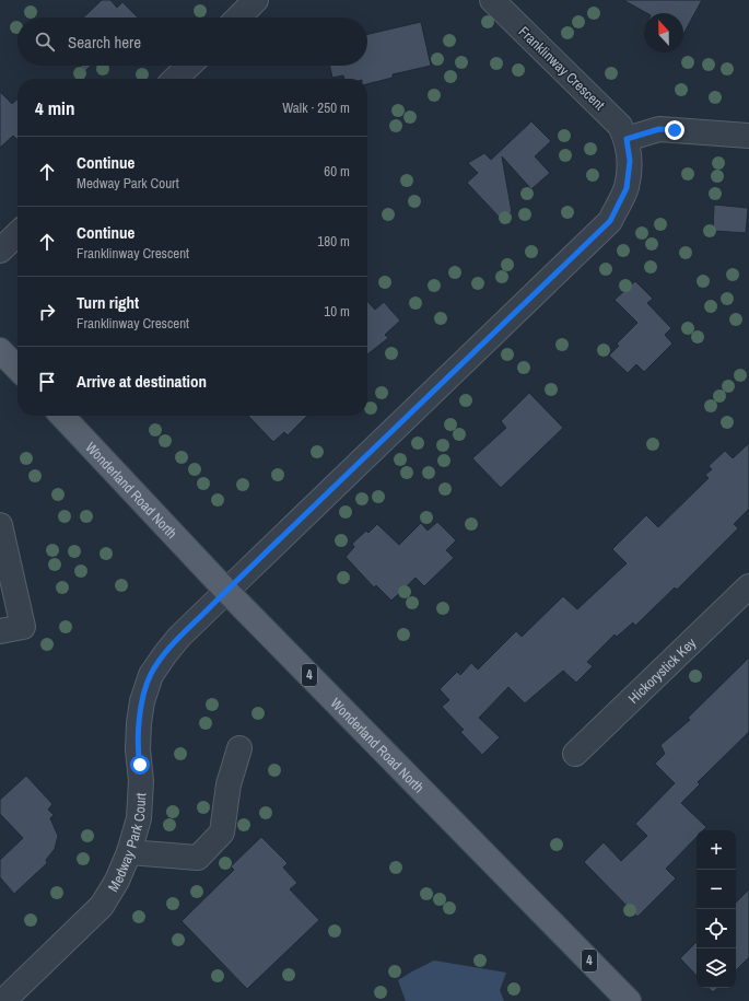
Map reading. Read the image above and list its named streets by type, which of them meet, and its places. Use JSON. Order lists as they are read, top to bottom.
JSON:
{
  "streets": {
    "main road": ["Wonderland Road North", "4"],
    "street": ["Franklinway Crescent", "Hickorystick Key", "Medway Park Court"]
  },
  "crossings": [
    ["Franklinway Crescent", "Wonderland Road North"],
    ["Franklinway Crescent", "Medway Park Court"],
    ["Wonderland Road North", "Medway Park Court"]
  ],
  "north": "top",
  "page": {
    "search": "Search here",
    "heading": ["4 min", "Walk · 250 m"],
    "list": [
      ["Continue", "Medway Park Court", "60 m"],
      ["Continue", "Franklinway Crescent", "180 m"],
      ["Turn right", "Franklinway Crescent", "10 m"],
      "Arrive at destination"
    ],
    "map_buttons": ["+", "−"]
  }
}
